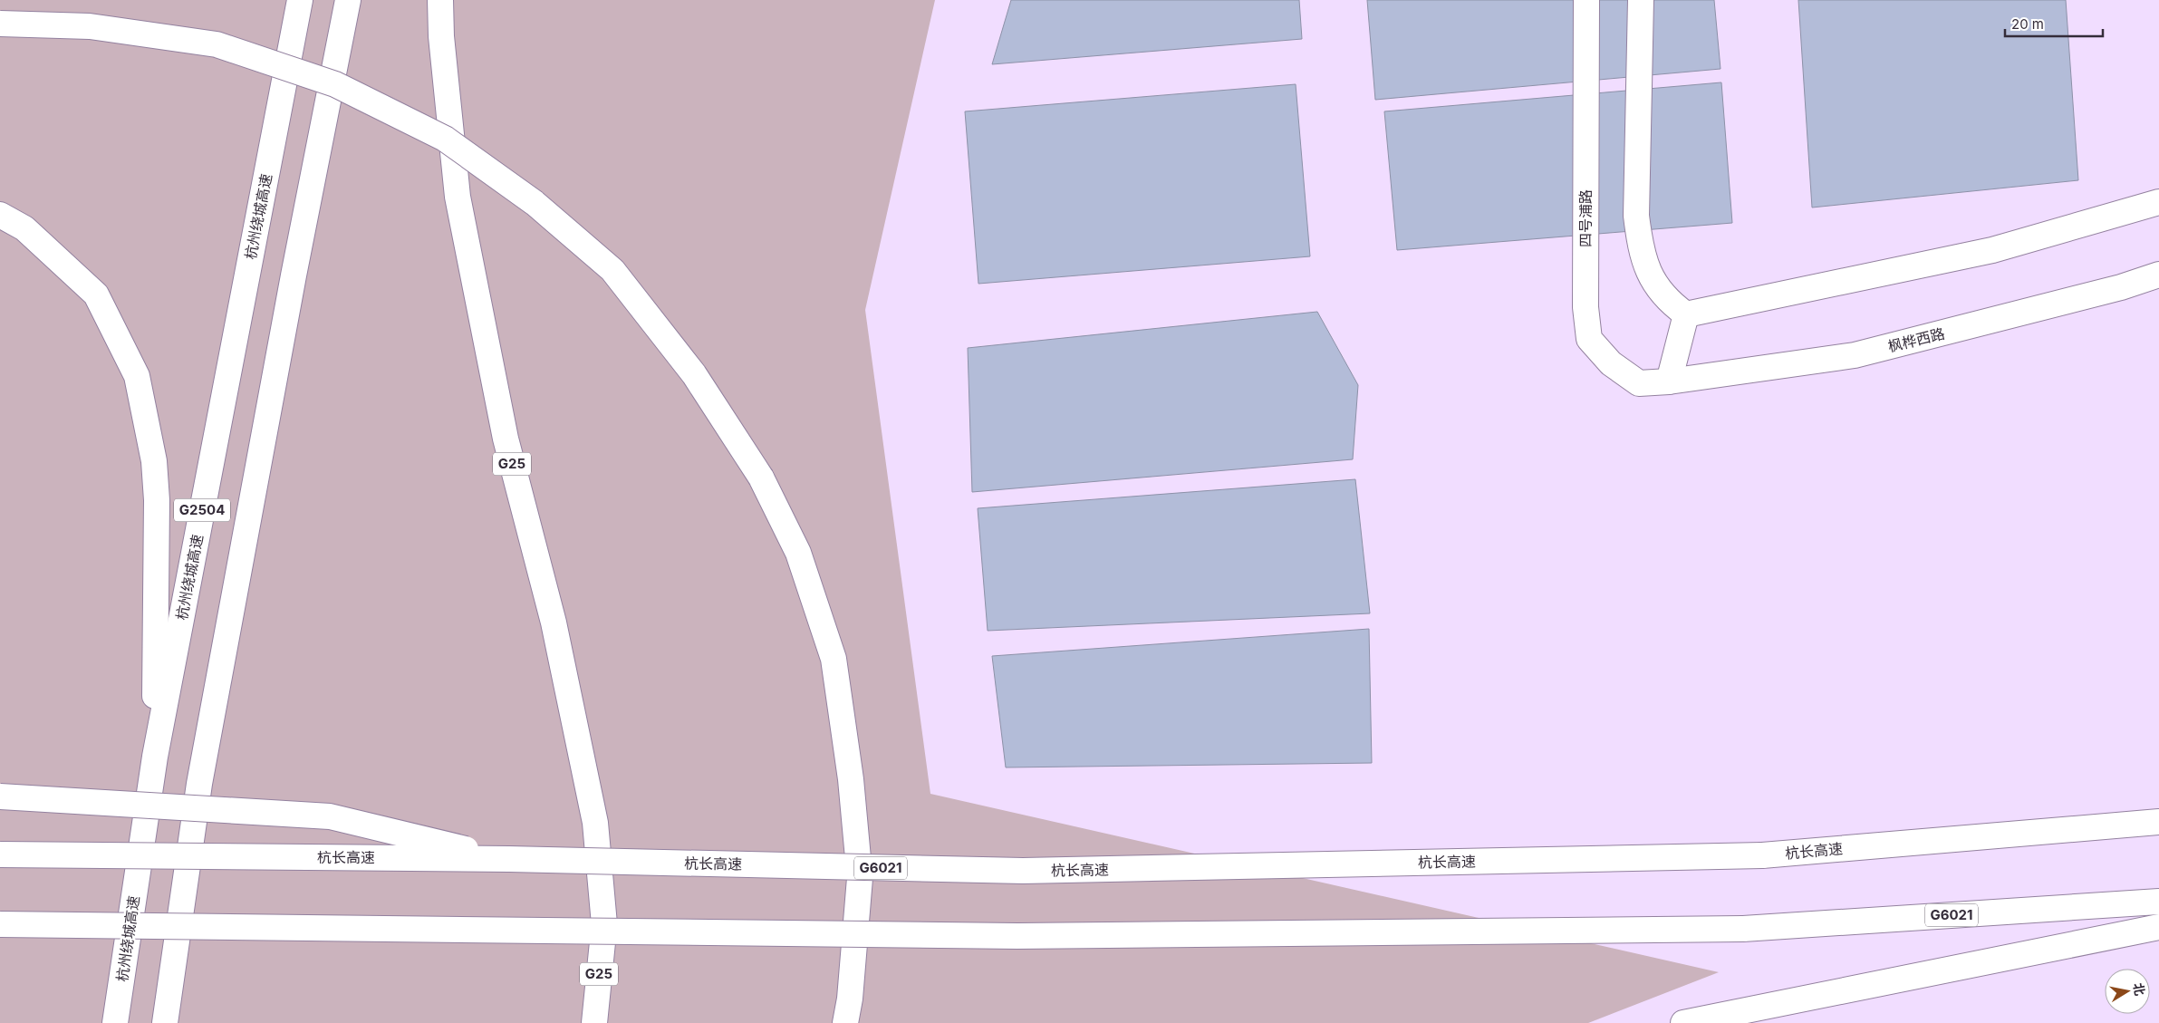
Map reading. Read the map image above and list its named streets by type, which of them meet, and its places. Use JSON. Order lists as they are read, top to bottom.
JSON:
{
  "streets": {
    "main road": [
      "杭州绕城高速",
      "四号浦路",
      "枫桦西路",
      "G25",
      "G2504",
      "杭长高速",
      "G6021"
    ]
  },
  "crossings": [
    ["四号浦路", "枫桦西路"]
  ],
  "scale_bar": "20 m",
  "north": "right"
}
